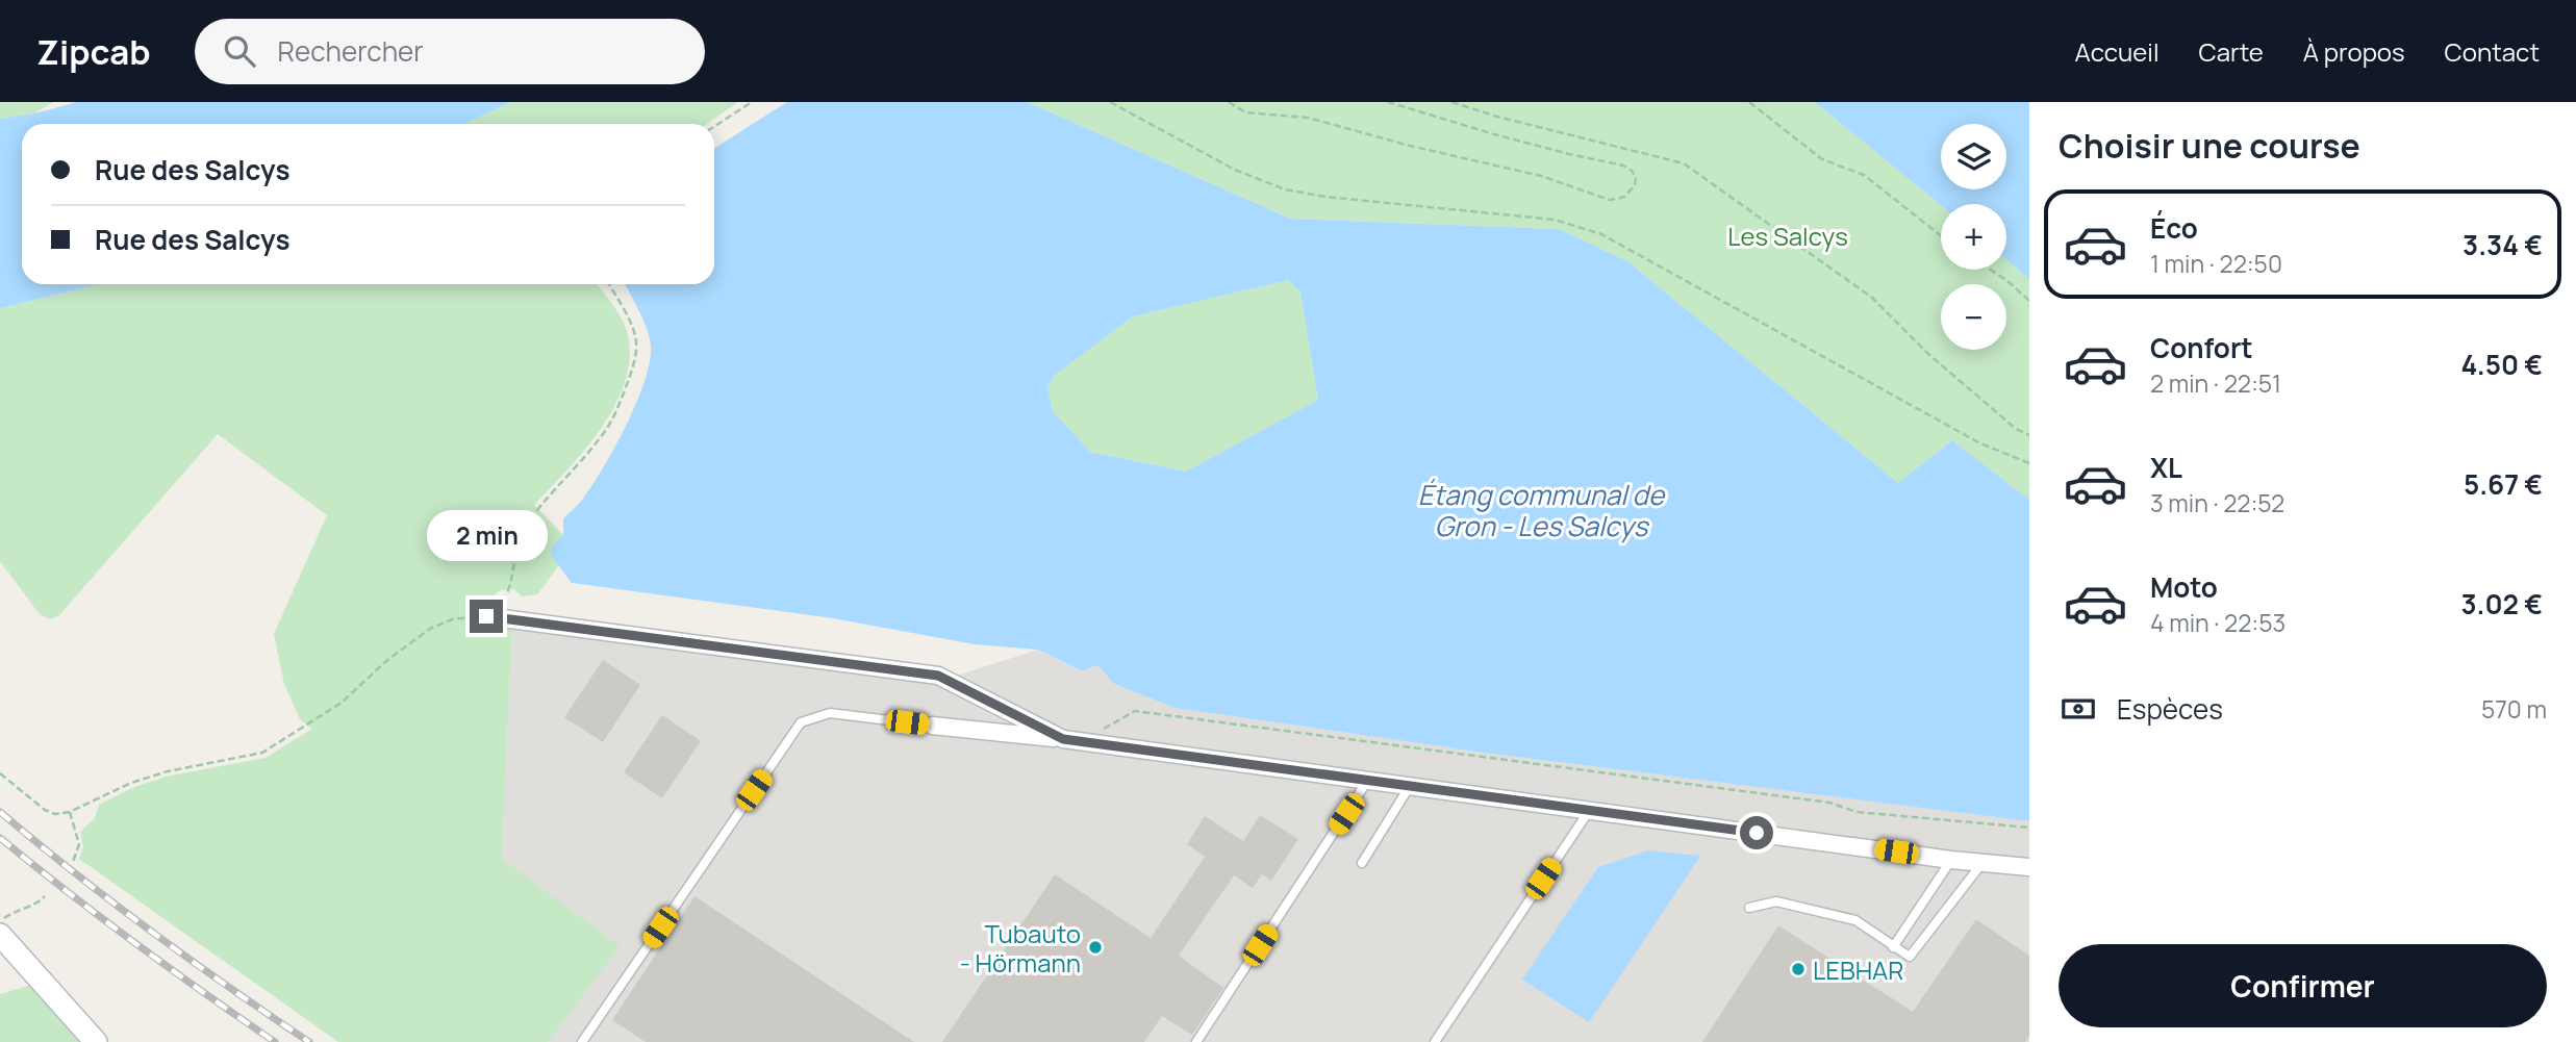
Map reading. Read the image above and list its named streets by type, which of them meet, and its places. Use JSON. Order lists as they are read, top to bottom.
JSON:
{
  "water": ["Étang communal de Gron - Les Salcys"],
  "parks": ["Les Salcys"],
  "places": ["Tubauto - Hörmann", "LEBHAR"],
  "page": {
    "header": "Zipcab",
    "search": "Rechercher",
    "nav": [
      "Accueil",
      "Carte",
      "À propos",
      "Contact"
    ],
    "heading": "Choisir une course",
    "map_buttons": ["+", "−"],
    "banner": ["Rue des Salcys", "Rue des Salcys"],
    "list": [
      {
        "name": "Éco",
        "note": "1 min · 22:50",
        "value": "3.34 €"
      },
      {
        "name": "Confort",
        "note": "2 min · 22:51",
        "value": "4.50 €"
      },
      {
        "name": "XL",
        "note": "3 min · 22:52",
        "value": "5.67 €"
      },
      {
        "name": "Moto",
        "note": "4 min · 22:53",
        "value": "3.02 €"
      }
    ],
    "bubble": "2 min",
    "pay": ["Espèces", "570 m"],
    "buttons": "Confirmer"
  }
}
